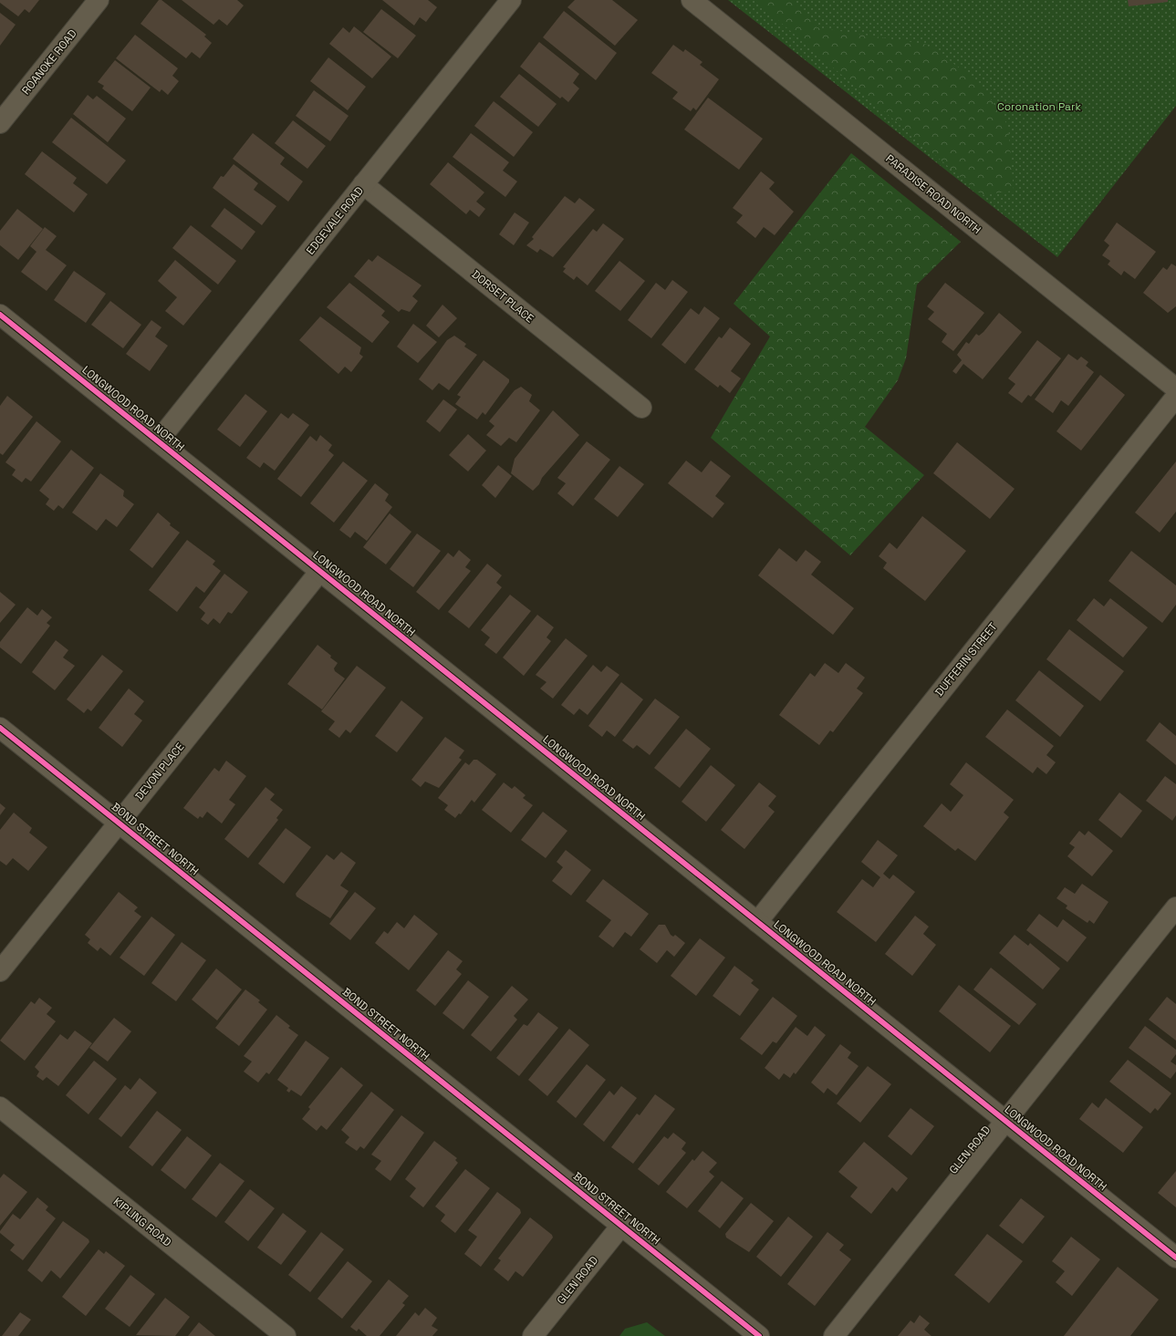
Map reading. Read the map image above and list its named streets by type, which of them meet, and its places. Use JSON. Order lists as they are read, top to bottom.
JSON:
{
  "streets": {
    "street": [
      "ROANOKE ROAD",
      "PARADISE ROAD NORTH",
      "EDGEVALE ROAD",
      "DORSET PLACE",
      "LONGWOOD ROAD NORTH",
      "DUFFERIN STREET",
      "DEVON PLACE",
      "BOND STREET NORTH",
      "GLEN ROAD",
      "KIPLING ROAD"
    ]
  },
  "crossings": [
    ["EDGEVALE ROAD", "DORSET PLACE"],
    ["EDGEVALE ROAD", "LONGWOOD ROAD NORTH"],
    ["LONGWOOD ROAD NORTH", "DUFFERIN STREET"],
    ["LONGWOOD ROAD NORTH", "DEVON PLACE"],
    ["LONGWOOD ROAD NORTH", "GLEN ROAD"],
    ["DEVON PLACE", "BOND STREET NORTH"],
    ["BOND STREET NORTH", "GLEN ROAD"]
  ],
  "parks": ["Coronation Park"]
}
